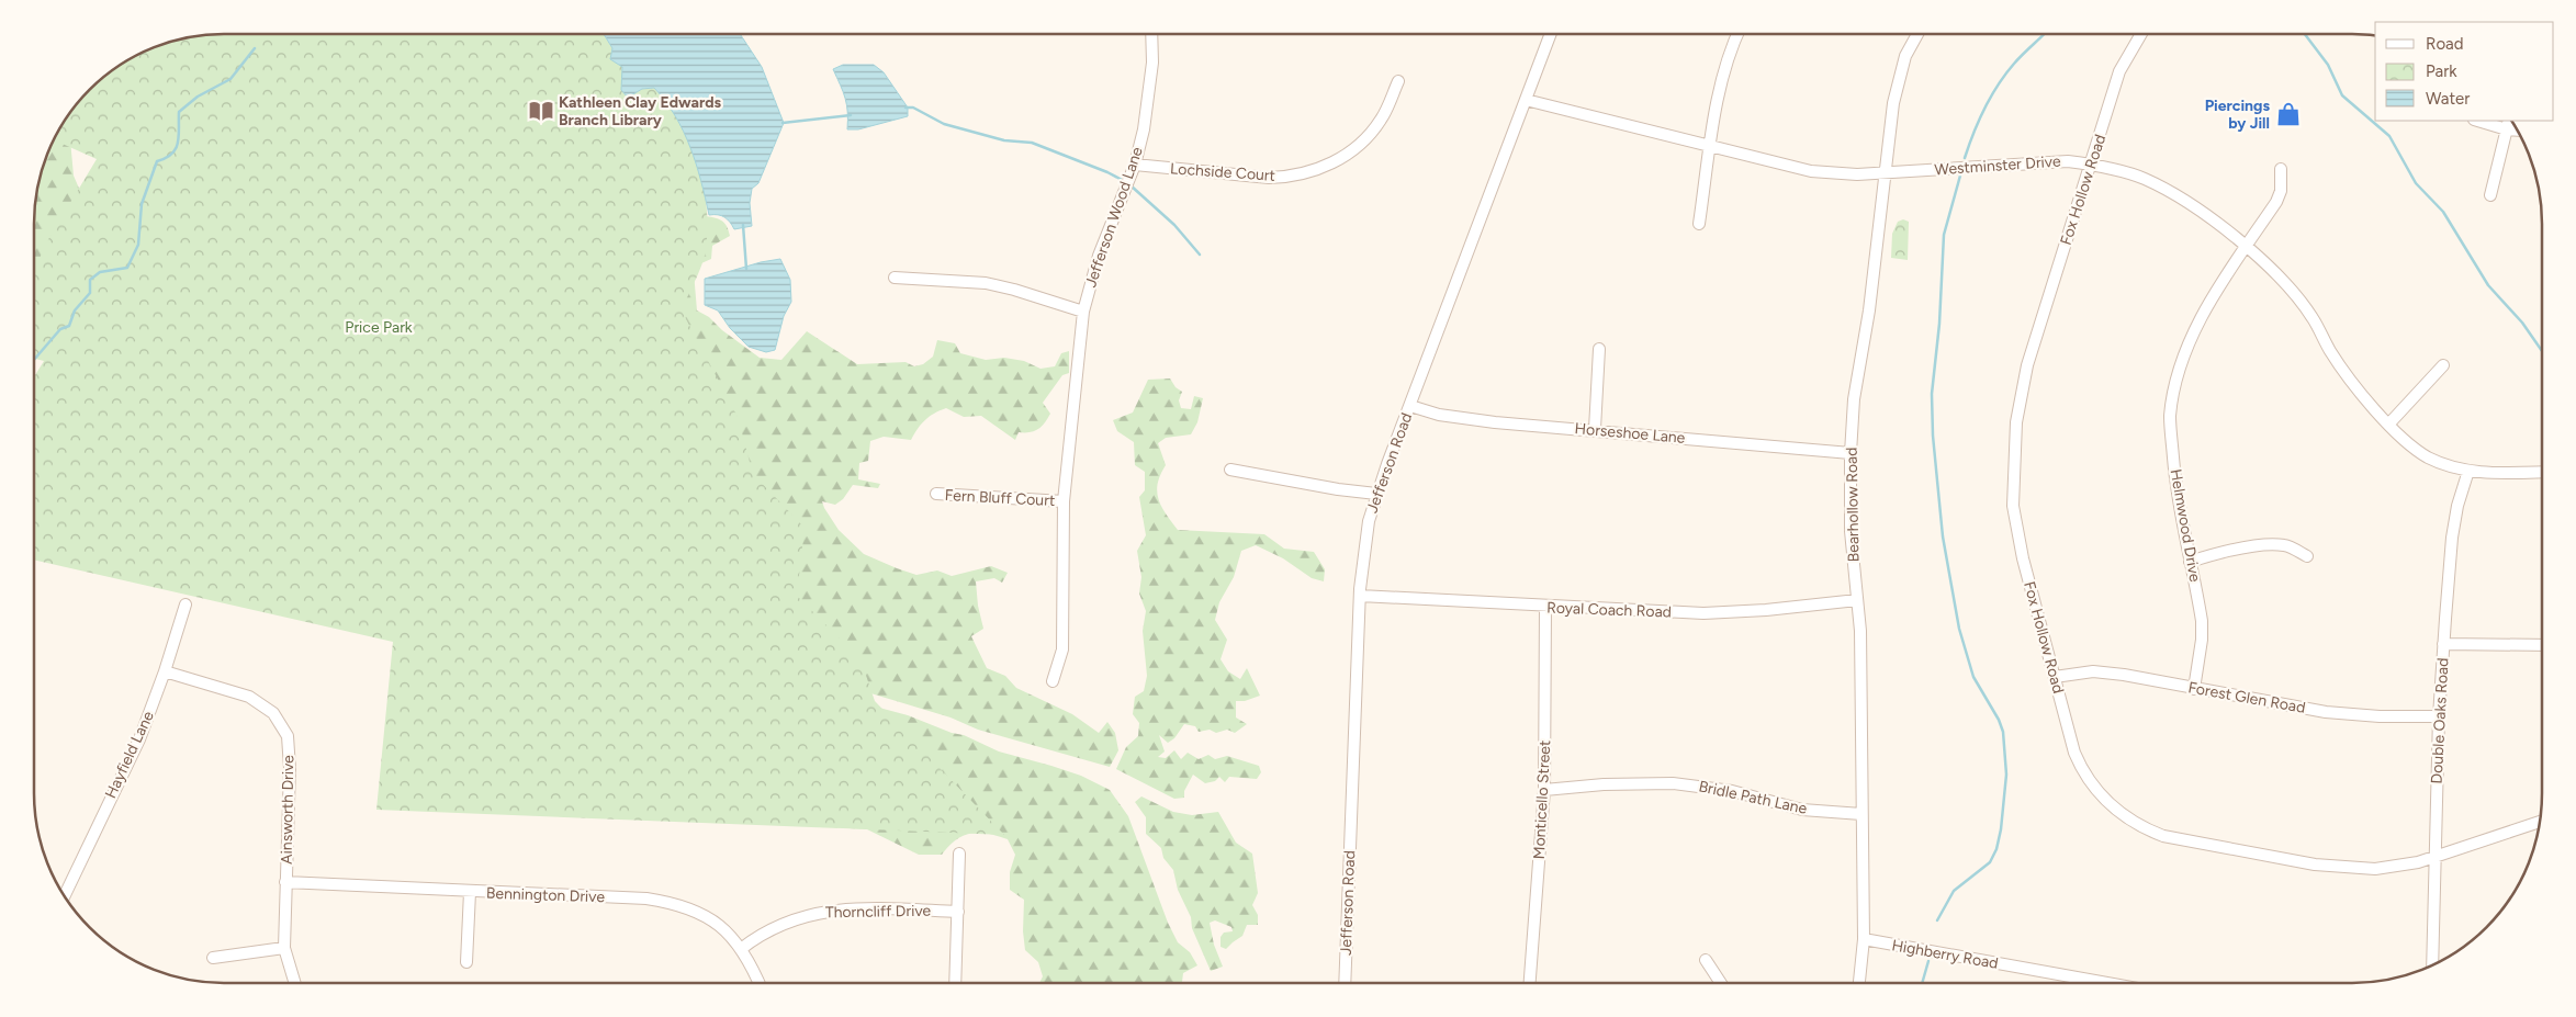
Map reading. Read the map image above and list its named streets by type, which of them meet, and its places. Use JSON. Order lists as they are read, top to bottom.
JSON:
{
  "streets": {
    "street": [
      "Westminster Drive",
      "Lochside Court",
      "Fox Hollow Road",
      "Jefferson Wood Lane",
      "Horseshoe Lane",
      "Jefferson Road",
      "Fern Bluff Court",
      "Bearhollow Road",
      "Helmwood Drive",
      "Royal Coach Road",
      "Forest Glen Road",
      "Double Oaks Road",
      "Hayfield Lane",
      "Bridle Path Lane",
      "Monticello Street",
      "Ainsworth Drive",
      "Bennington Drive",
      "Thorncliff Drive",
      "Highberry Road"
    ]
  },
  "crossings": [
    ["Westminster Drive", "Fox Hollow Road"],
    ["Westminster Drive", "Jefferson Road"],
    ["Westminster Drive", "Bearhollow Road"],
    ["Westminster Drive", "Helmwood Drive"],
    ["Westminster Drive", "Double Oaks Road"],
    ["Lochside Court", "Jefferson Wood Lane"],
    ["Fox Hollow Road", "Forest Glen Road"],
    ["Fox Hollow Road", "Double Oaks Road"],
    ["Jefferson Wood Lane", "Fern Bluff Court"],
    ["Horseshoe Lane", "Jefferson Road"],
    ["Horseshoe Lane", "Bearhollow Road"],
    ["Jefferson Road", "Royal Coach Road"],
    ["Bearhollow Road", "Royal Coach Road"],
    ["Bearhollow Road", "Bridle Path Lane"],
    ["Bearhollow Road", "Highberry Road"],
    ["Helmwood Drive", "Forest Glen Road"],
    ["Royal Coach Road", "Monticello Street"],
    ["Forest Glen Road", "Double Oaks Road"],
    ["Hayfield Lane", "Ainsworth Drive"],
    ["Bridle Path Lane", "Monticello Street"],
    ["Ainsworth Drive", "Bennington Drive"],
    ["Bennington Drive", "Thorncliff Drive"]
  ],
  "parks": ["Price Park"],
  "places": {
    "library": ["Kathleen Clay Edwards Branch Library"],
    "shop": ["Piercings by Jill"]
  },
  "legend": ["Road", "Park", "Water"]
}
